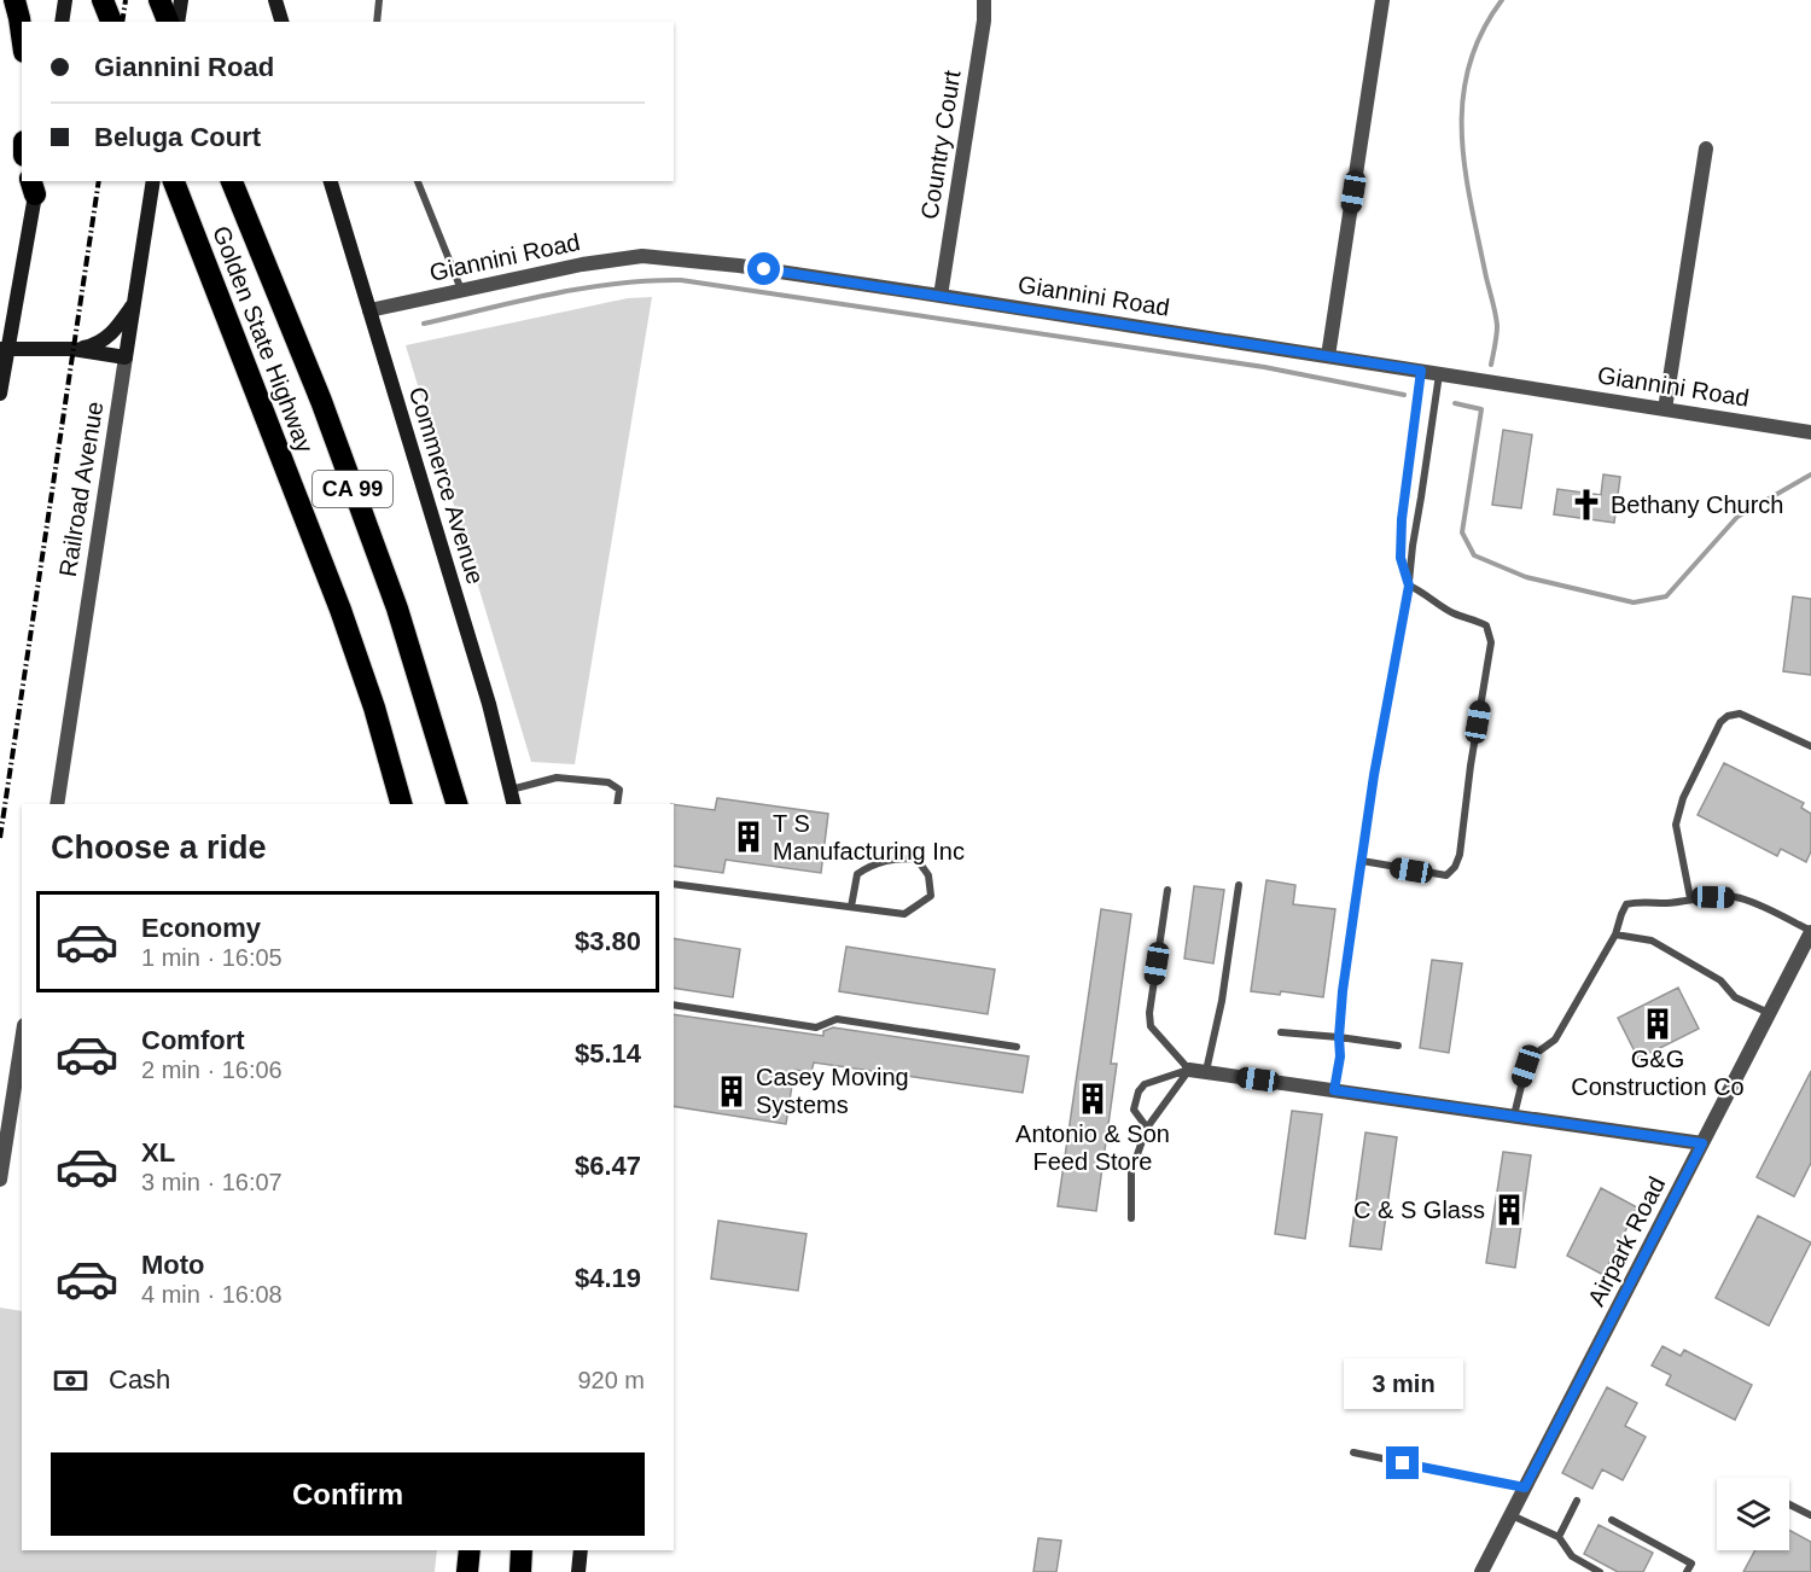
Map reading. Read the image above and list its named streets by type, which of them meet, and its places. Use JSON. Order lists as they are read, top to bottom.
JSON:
{
  "streets": {
    "highway": ["Golden State Highway", "CA 99"],
    "street": [
      "Country Court",
      "Giannini Road",
      "Commerce Avenue",
      "Railroad Avenue",
      "Airpark Road"
    ]
  },
  "crossings": [
    ["Country Court", "Giannini Road"],
    ["Giannini Road", "Commerce Avenue"]
  ],
  "places": {
    "church": ["Bethany Church"],
    "building": [
      "T S Manufacturing Inc",
      "G&G Construction Co",
      "Casey Moving Systems",
      "Antonio & Son Feed Store",
      "C & S Glass"
    ]
  },
  "page": {
    "banner": ["Giannini Road", "Beluga Court"],
    "heading": "Choose a ride",
    "list": [
      {
        "name": "Economy",
        "note": "1 min · 16:05",
        "value": "$3.80"
      },
      {
        "name": "Comfort",
        "note": "2 min · 16:06",
        "value": "$5.14"
      },
      {
        "name": "XL",
        "note": "3 min · 16:07",
        "value": "$6.47"
      },
      {
        "name": "Moto",
        "note": "4 min · 16:08",
        "value": "$4.19"
      }
    ],
    "pay": ["Cash", "920 m"],
    "bubble": "3 min",
    "buttons": "Confirm"
  }
}
